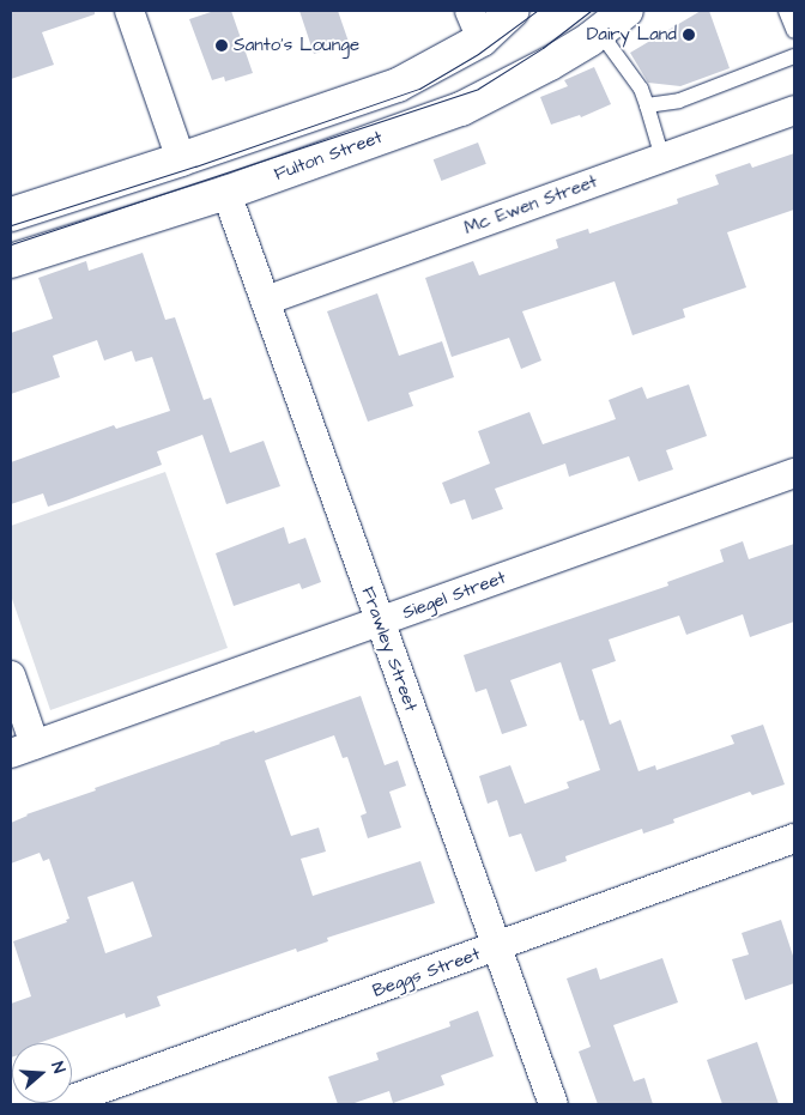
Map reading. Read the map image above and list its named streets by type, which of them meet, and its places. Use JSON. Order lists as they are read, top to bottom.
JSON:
{
  "streets": {
    "main road": ["Fulton Street"],
    "street": [
      "Mc Ewen Street",
      "Siegel Street",
      "Frawley Street",
      "Beggs Street"
    ]
  },
  "crossings": [
    ["Fulton Street", "Frawley Street"],
    ["Mc Ewen Street", "Frawley Street"],
    ["Siegel Street", "Frawley Street"],
    ["Frawley Street", "Beggs Street"]
  ],
  "places": ["Dairy Land", "Santo's Lounge"],
  "north": "right"
}
